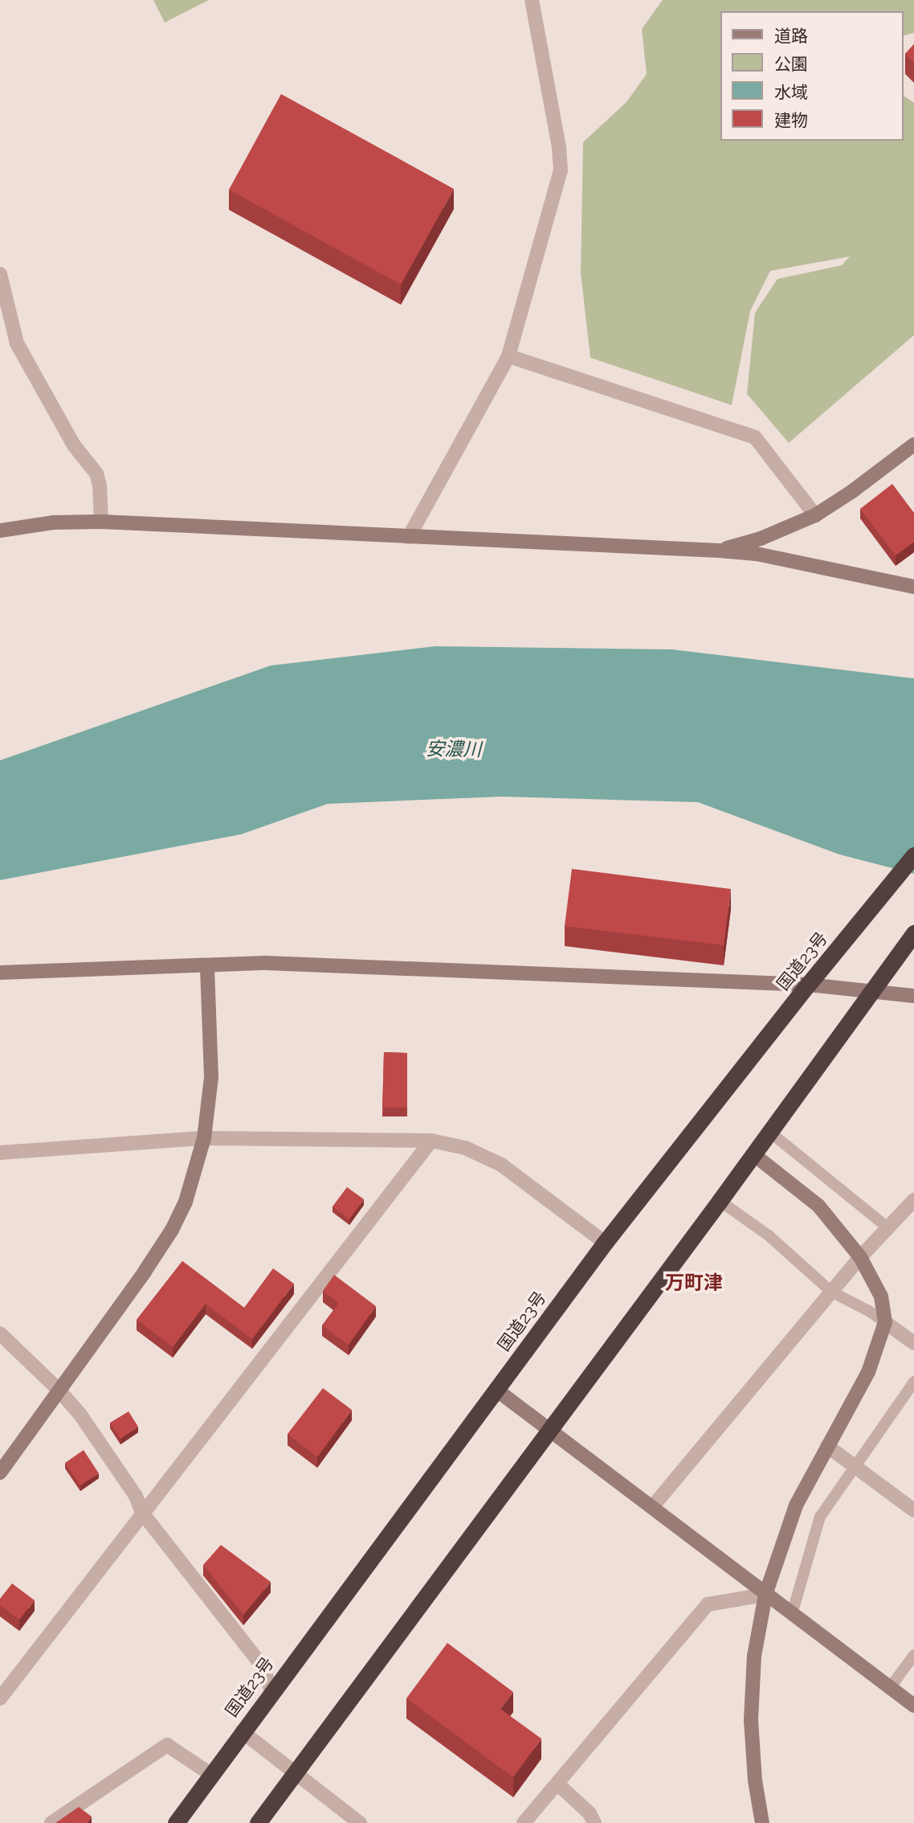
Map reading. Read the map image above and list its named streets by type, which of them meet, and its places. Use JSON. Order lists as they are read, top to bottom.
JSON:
{
  "streets": {
    "highway": ["国道23号"]
  },
  "districts": ["万町津"],
  "water": ["安濃川"],
  "legend": [
    "道路",
    "公園",
    "水域",
    "建物"
  ]
}
